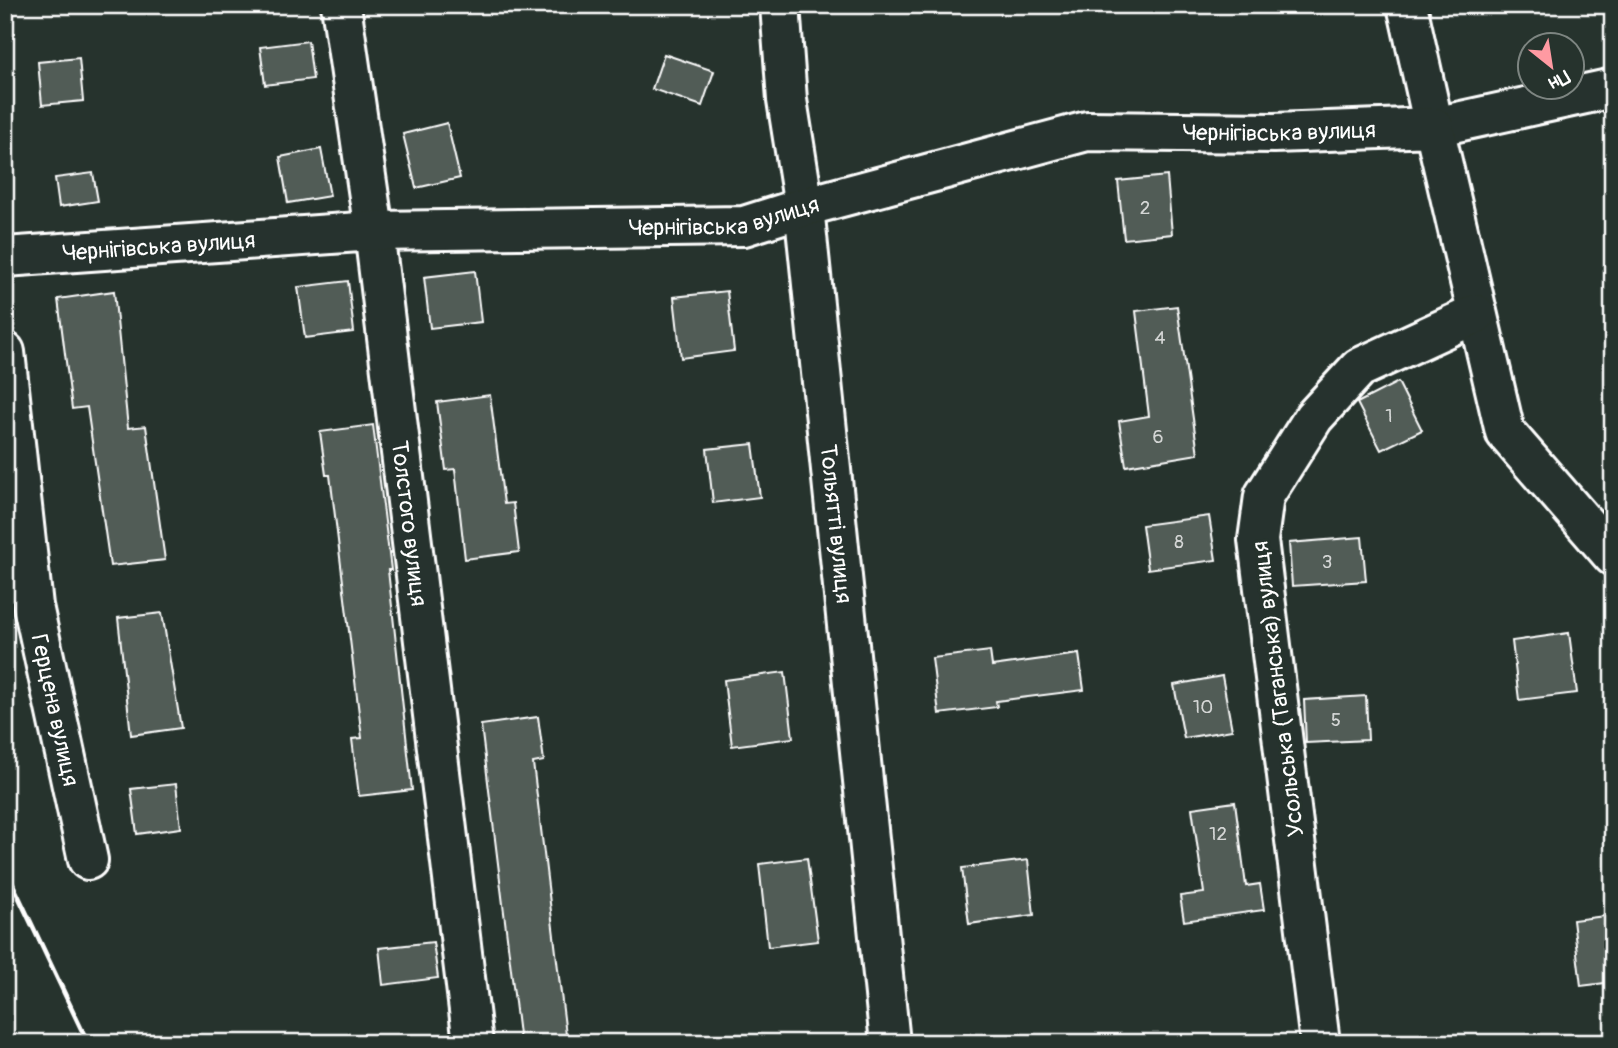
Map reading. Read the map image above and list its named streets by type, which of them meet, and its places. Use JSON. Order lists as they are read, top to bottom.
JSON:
{
  "streets": {
    "street": [
      "Чернігівська вулиця",
      "Толстого вулиця",
      "Тольятті вулиця",
      "Усольська (Таганська) вулиця",
      "Герцена вулиця"
    ]
  },
  "crossings": [
    ["Чернігівська вулиця", "Толстого вулиця"],
    ["Чернігівська вулиця", "Тольятті вулиця"]
  ],
  "house_numbers": [
    "2",
    "4",
    "1",
    "6",
    "8",
    "3",
    "10",
    "5",
    "12"
  ],
  "north": "bottom right"
}
